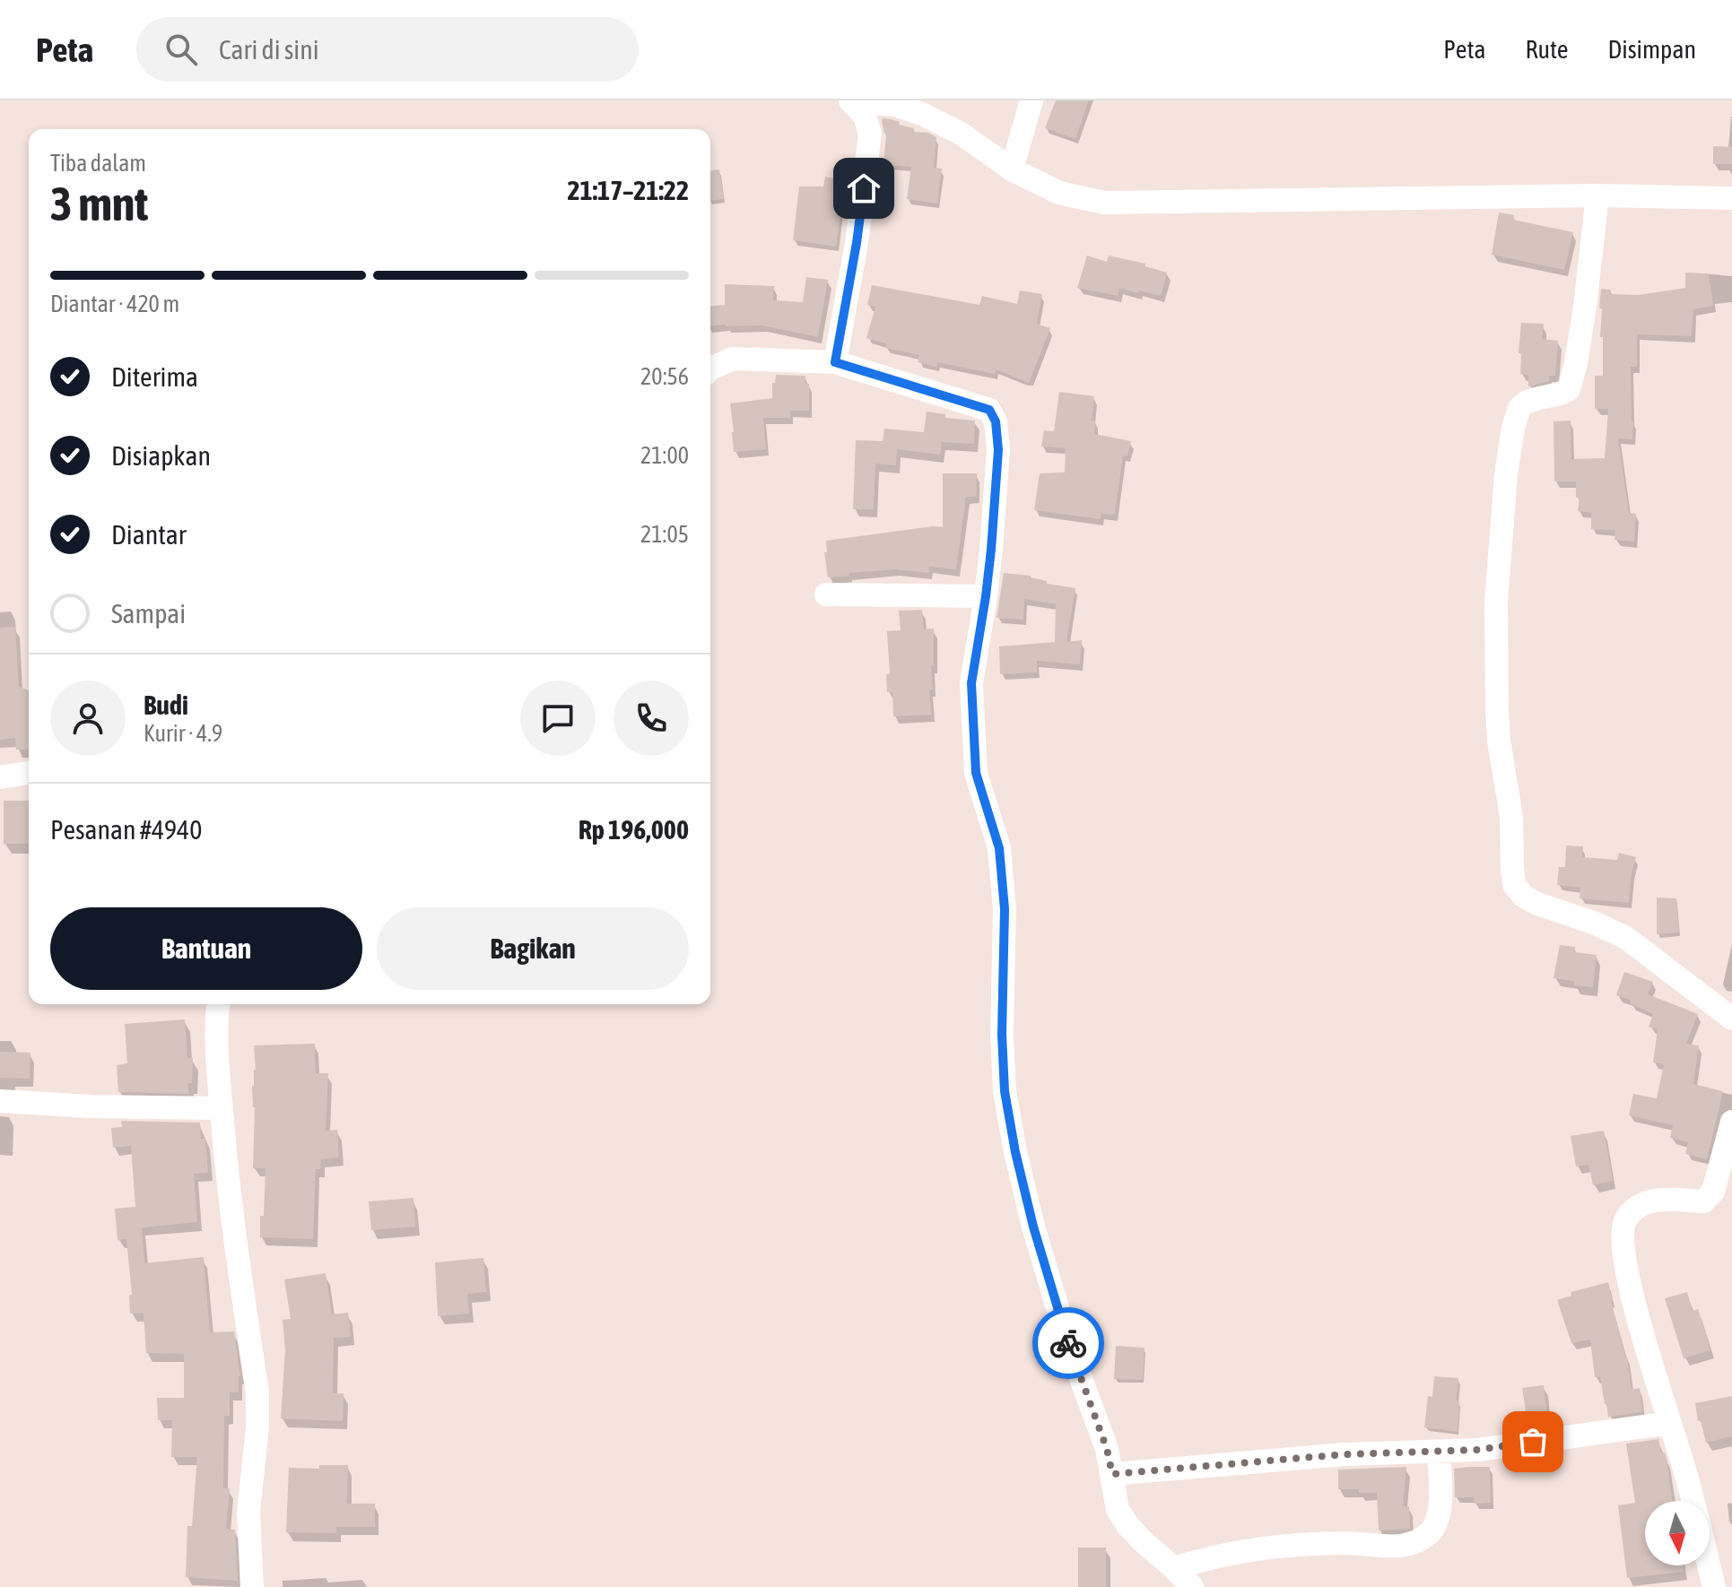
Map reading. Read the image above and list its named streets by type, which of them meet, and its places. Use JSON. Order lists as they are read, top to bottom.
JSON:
{
  "north": "bottom",
  "page": {
    "header": "Peta",
    "search": "Cari di sini",
    "nav": ["Peta", "Rute", "Disimpan"],
    "heading": ["3 mnt", "Tiba dalam", "21:17–21:22"],
    "panel": [
      "Budi",
      "Kurir · 4.9",
      "Pesanan #4940",
      "Rp 196,000"
    ],
    "bar": "Diantar · 420 m",
    "list": [
      ["Diterima", "20:56"],
      ["Disiapkan", "21:00"],
      ["Diantar", "21:05"],
      "Sampai"
    ],
    "buttons": ["Bantuan", "Bagikan"]
  }
}
